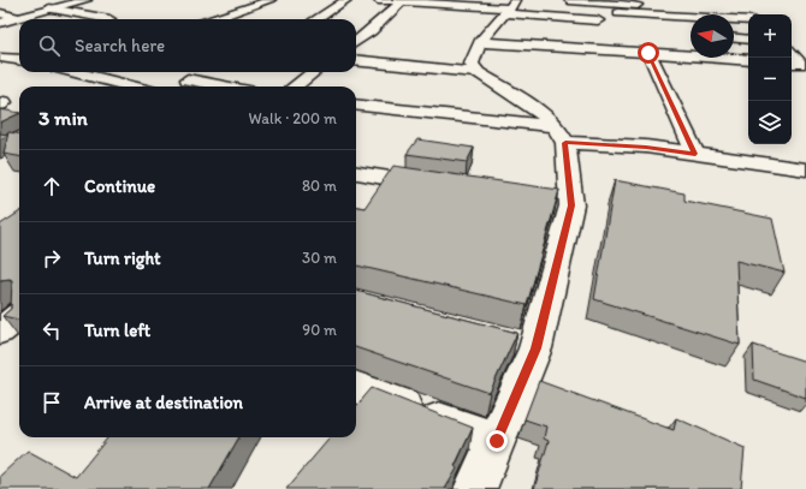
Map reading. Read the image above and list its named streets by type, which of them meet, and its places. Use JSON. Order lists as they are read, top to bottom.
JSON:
{
  "north": "left",
  "page": {
    "map_buttons": ["+", "−"],
    "search": "Search here",
    "heading": ["3 min", "Walk · 200 m"],
    "list": [
      ["Continue", "80 m"],
      ["Turn right", "30 m"],
      ["Turn left", "90 m"],
      "Arrive at destination"
    ]
  }
}
